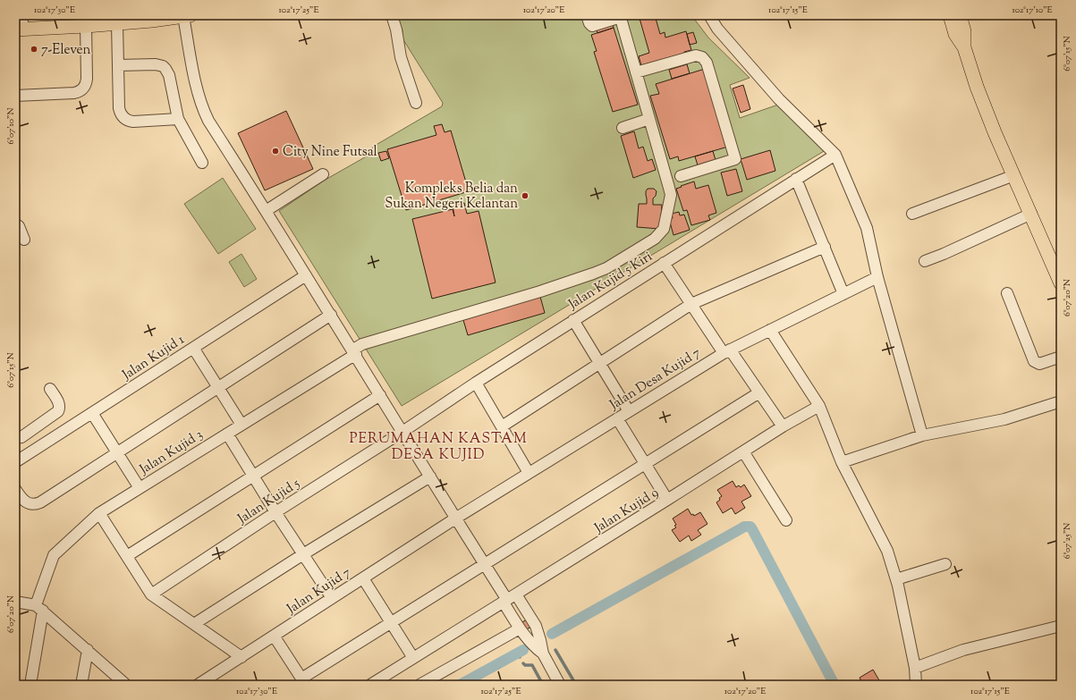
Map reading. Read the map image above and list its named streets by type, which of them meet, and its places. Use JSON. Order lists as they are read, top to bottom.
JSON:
{
  "streets": {
    "street": [
      "Jalan Kujid 5 Kiri",
      "Jalan Kujid 1",
      "Jalan Desa Kujid 7",
      "Jalan Kujid 3",
      "Jalan Kujid 5",
      "Jalan Kujid 9",
      "Jalan Kujid 7"
    ]
  },
  "crossings": [
    ["Jalan Kujid 5 Kiri", "Jalan Kujid 5"],
    ["Jalan Desa Kujid 7", "Jalan Kujid 7"]
  ],
  "districts": ["PERUMAHAN KASTAM DESA KUJID"],
  "places": ["7-Eleven", "City Nine Futsal", "Kompleks Belia dan Sukan Negeri Kelantan"],
  "coordinates": [
    "102°17'30\"E",
    "102°17'25\"E",
    "102°17'20\"E",
    "102°17'15\"E",
    "102°17'10\"E",
    "6°07'15\"N",
    "6°07'10\"N",
    "6°07'20\"N",
    "6°07'25\"N"
  ]
}
